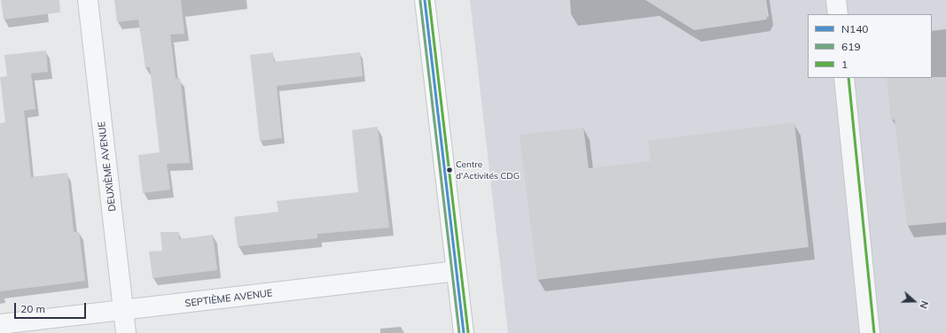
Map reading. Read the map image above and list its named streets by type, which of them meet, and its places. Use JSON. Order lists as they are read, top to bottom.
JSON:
{
  "streets": {
    "street": ["DEUXIÈME AVENUE", "SEPTIÈME AVENUE"]
  },
  "crossings": [
    ["DEUXIÈME AVENUE", "SEPTIÈME AVENUE"]
  ],
  "places": ["Centre d'Activités CDG"],
  "lines": ["transit line N140", "transit line 1", "transit line 619"],
  "legend": ["N140", "619", "1"],
  "scale_bar": "20 m",
  "north": "right"
}
